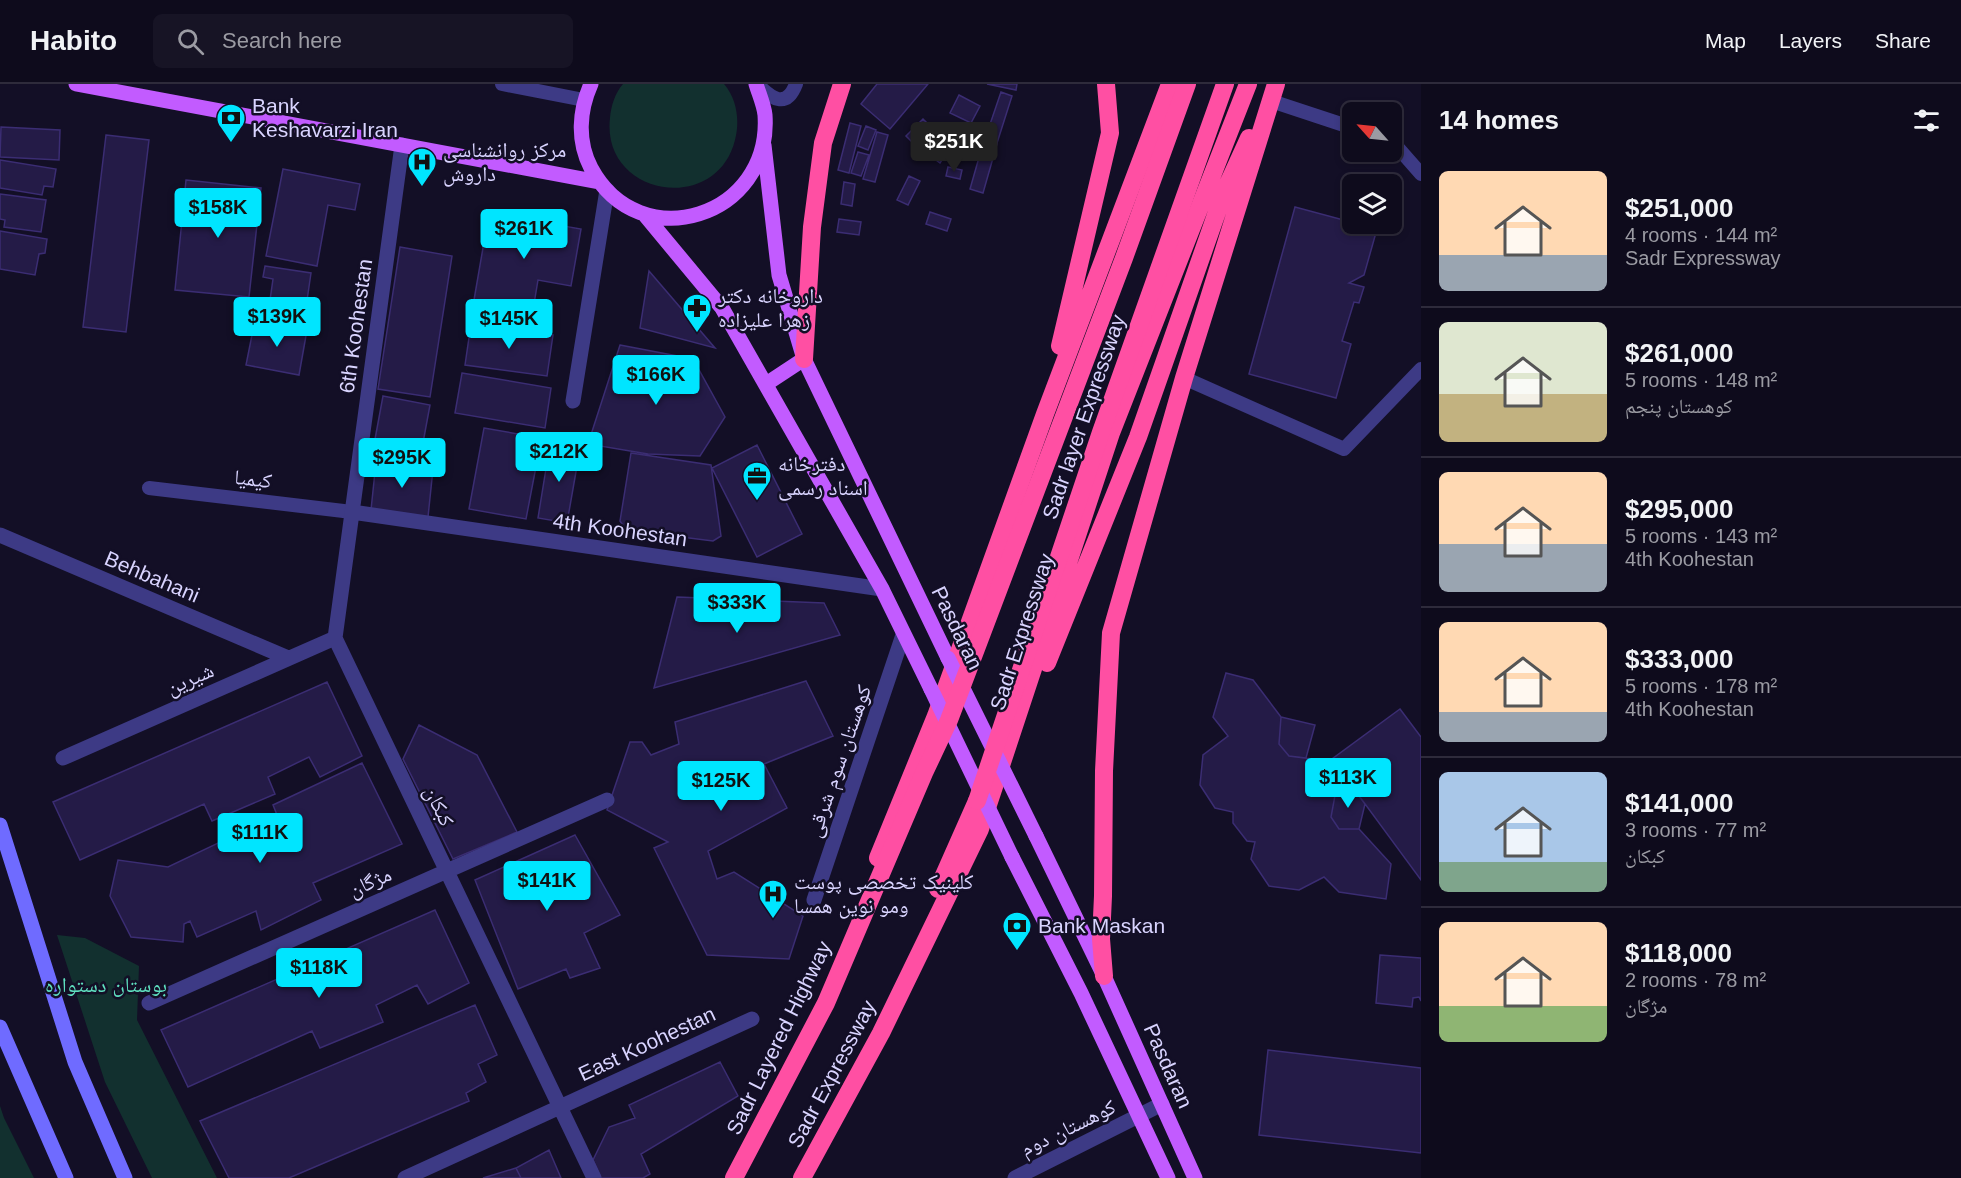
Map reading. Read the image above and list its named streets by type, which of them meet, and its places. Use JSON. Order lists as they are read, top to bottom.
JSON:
{
  "streets": {
    "highway": ["Sadr layer Expressway", "Sadr Expressway"],
    "main road": ["Pasdaran"],
    "street": [
      "6th Koohestan",
      "4th Koohestan",
      "Behbahani",
      "شیرین",
      "کوهستان سوم شرقی",
      "کبکان",
      "مژگان",
      "East Koohestan",
      "کوهستان دوم"
    ],
    "lane": ["کیمیا"]
  },
  "crossings": [
    ["6th Koohestan", "کیمیا"],
    ["6th Koohestan", "4th Koohestan"],
    ["کیمیا", "4th Koohestan"],
    ["Behbahani", "شیرین"],
    ["Pasdaran", "کوهستان دوم"],
    ["شیرین", "کبکان"],
    ["کبکان", "مژگان"],
    ["کبکان", "East Koohestan"]
  ],
  "parks": ["بوستان دستواره"],
  "places": {
    "bank": ["Bank Keshavarzi Iran", "Bank Maskan"],
    "hospital": ["مرکز روانشناسی داروش", "کلینیک تخصصی پوست ومو نوین همسا"],
    "pharmacy": ["داروخانه دکتر زهرا علیزاده"],
    "office": ["دفترخانه اسناد رسمی"]
  },
  "north": "top left",
  "page": {
    "header": "Habito",
    "search": "Search here",
    "nav": ["Map", "Layers", "Share"],
    "heading": "14 homes",
    "price": [
      "$251K",
      "$158K",
      "$261K",
      "$139K",
      "$145K",
      "$166K",
      "$212K",
      "$295K",
      "$333K",
      "$113K",
      "$125K",
      "$111K",
      "$141K",
      "$118K"
    ],
    "list": [
      {
        "name": "$251,000",
        "note": "4 rooms · 144 m² · Sadr Expressway"
      },
      {
        "name": "$261,000",
        "note": "5 rooms · 148 m² · کوهستان پنجم"
      },
      {
        "name": "$295,000",
        "note": "5 rooms · 143 m² · 4th Koohestan"
      },
      {
        "name": "$333,000",
        "note": "5 rooms · 178 m² · 4th Koohestan"
      },
      {
        "name": "$141,000",
        "note": "3 rooms · 77 m² · کبکان"
      },
      {
        "name": "$118,000",
        "note": "2 rooms · 78 m² · مژگان"
      }
    ]
  }
}
